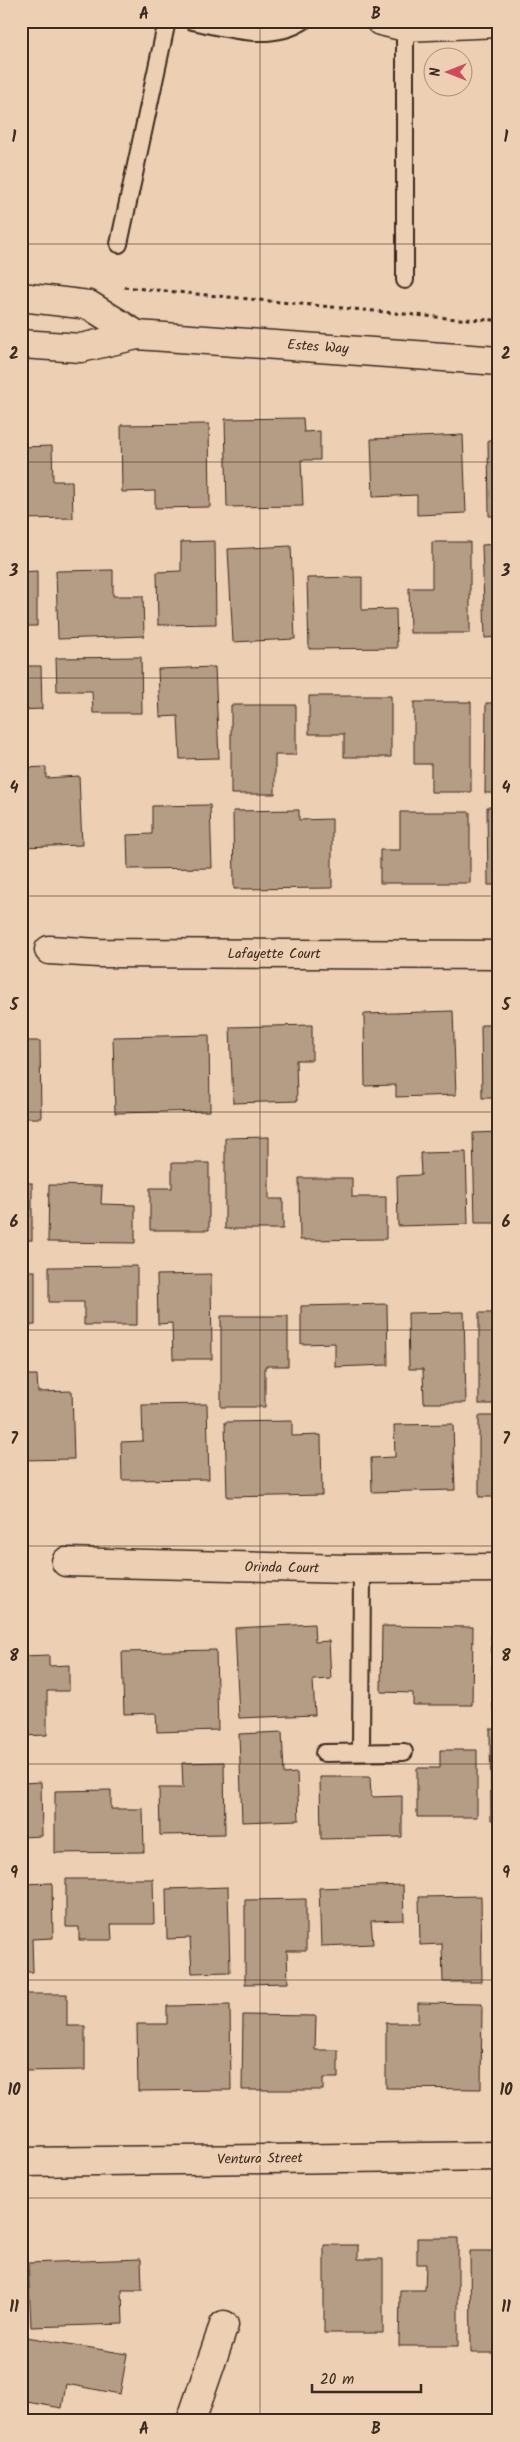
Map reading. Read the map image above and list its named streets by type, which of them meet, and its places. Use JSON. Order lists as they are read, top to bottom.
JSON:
{
  "streets": {
    "street": [
      "Estes Way",
      "Lafayette Court",
      "Orinda Court",
      "Ventura Street"
    ]
  },
  "scale_bar": "20 m",
  "north": "left",
  "grid": {
    "columns": ["A", "B"],
    "rows": [
      "1",
      "2",
      "3",
      "4",
      "5",
      "6",
      "7",
      "8",
      "9",
      "10",
      "11"
    ]
  }
}
